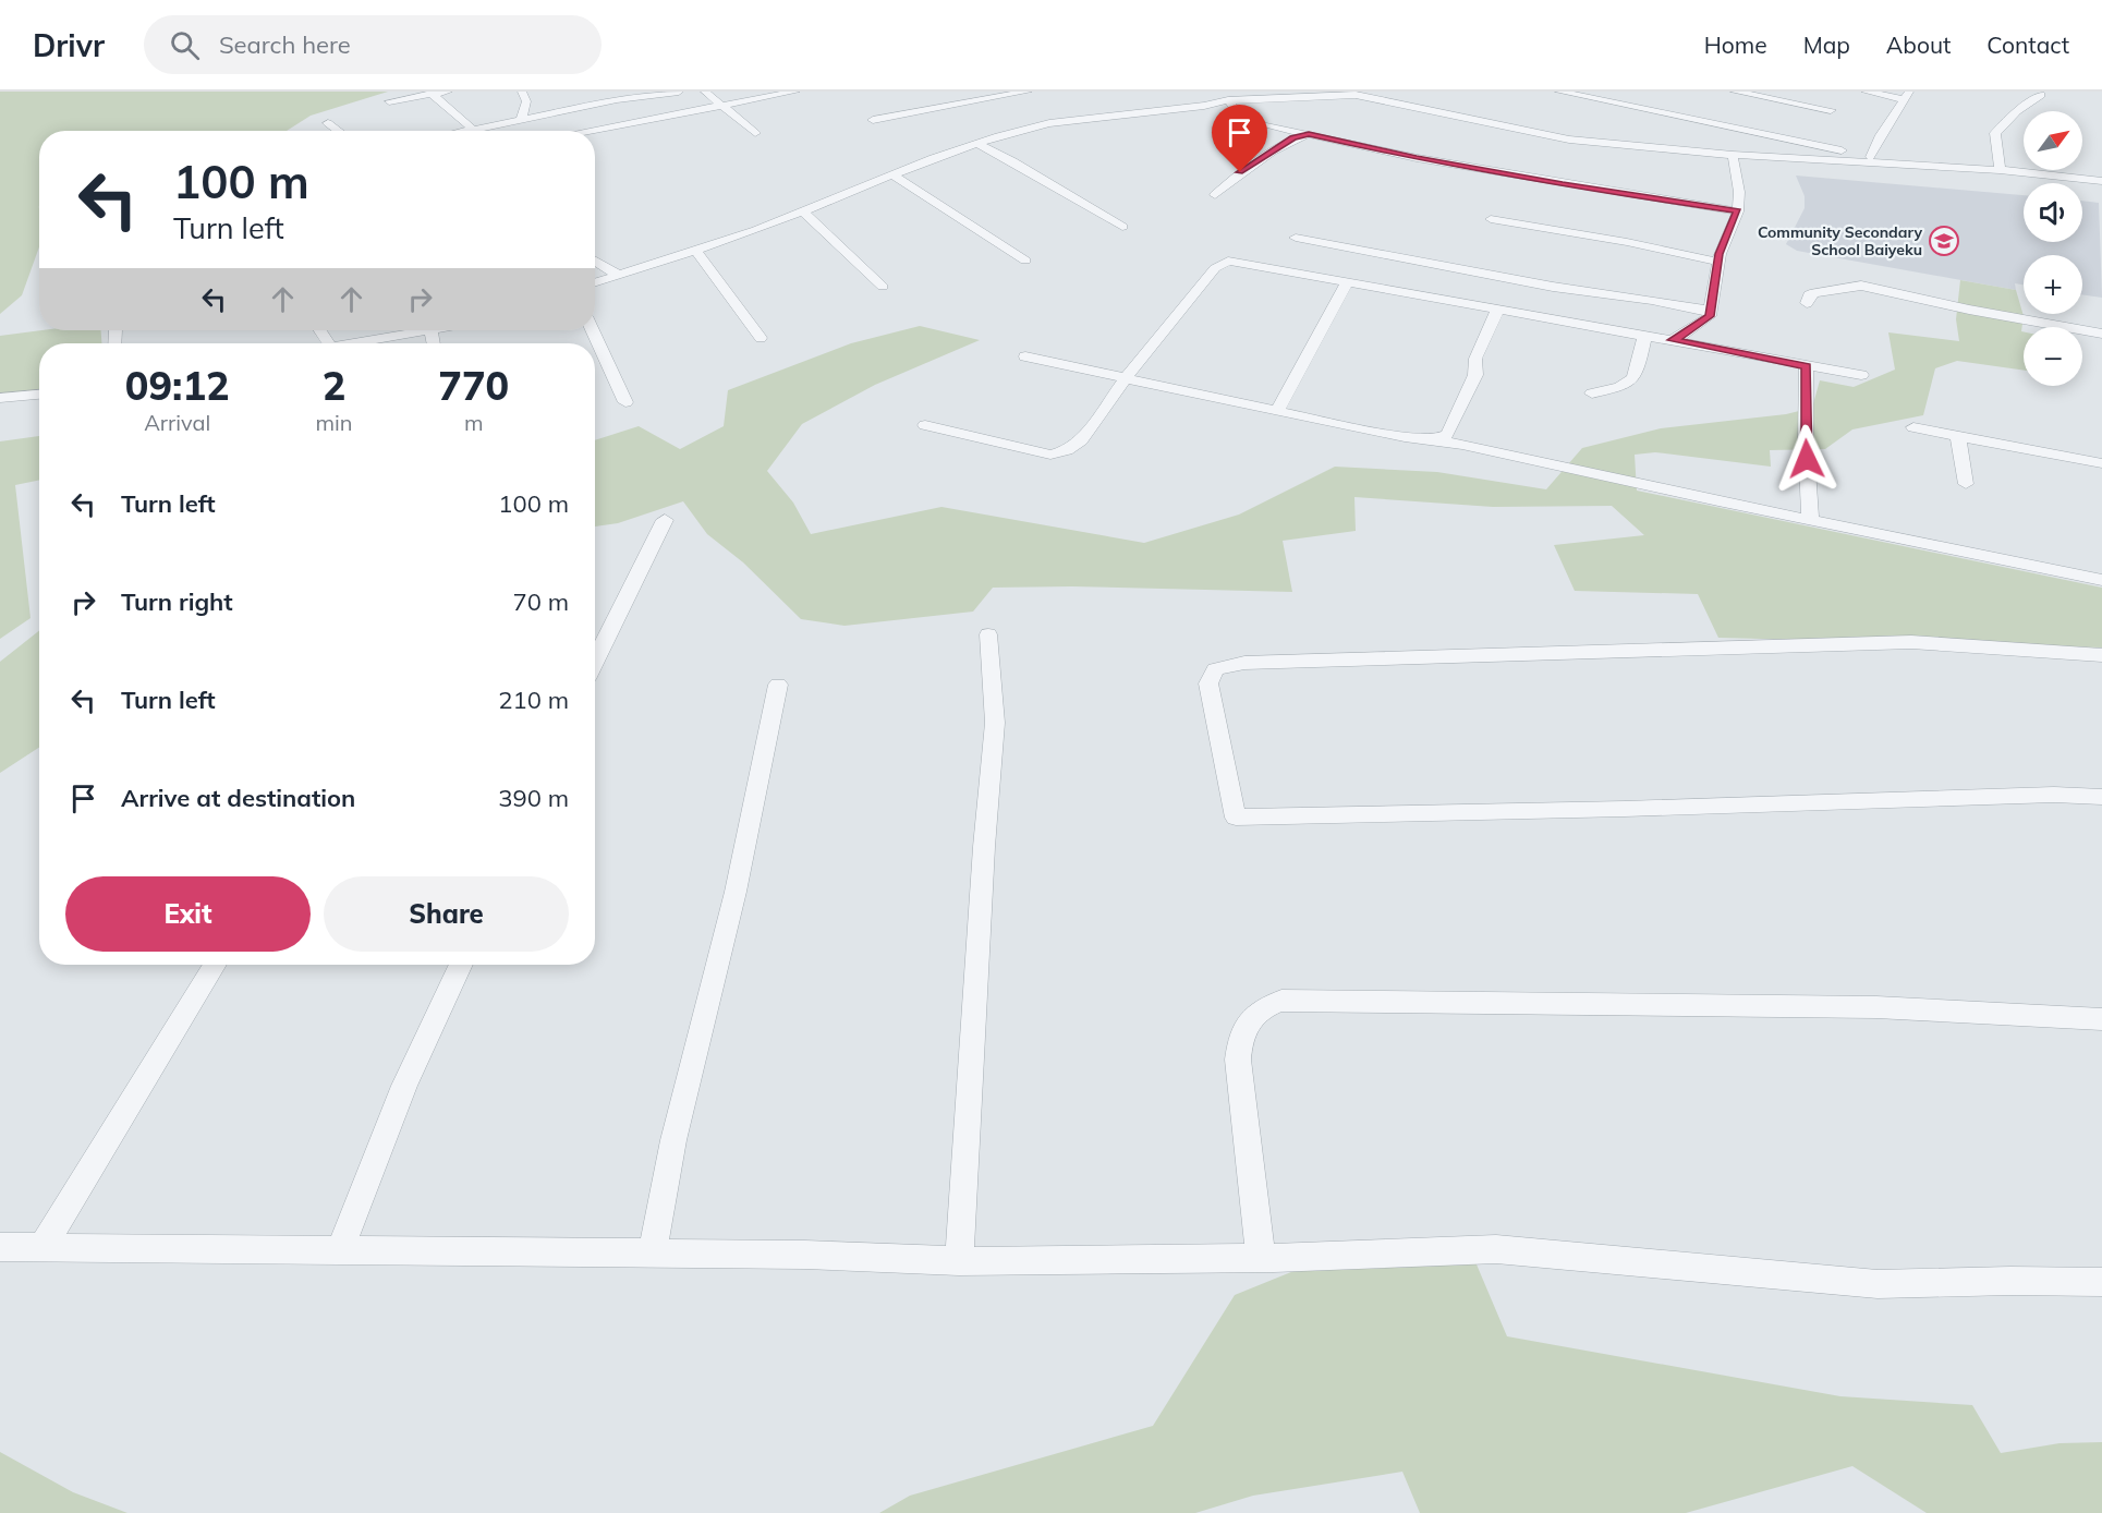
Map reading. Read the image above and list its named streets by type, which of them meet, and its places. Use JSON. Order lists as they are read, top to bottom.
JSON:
{
  "places": {
    "school or university": ["Community Secondary School Baiyeku"]
  },
  "north": "top right",
  "page": {
    "header": "Drivr",
    "search": "Search here",
    "nav": [
      "Home",
      "Map",
      "About",
      "Contact"
    ],
    "map_buttons": ["+", "−"],
    "turn": ["100 m", "Turn left"],
    "eta": [
      "09:12",
      "Arrival",
      "2",
      "min",
      "770",
      "m"
    ],
    "list": [
      {
        "name": "Turn left",
        "value": "100 m"
      },
      {
        "name": "Turn right",
        "value": "70 m"
      },
      {
        "name": "Turn left",
        "value": "210 m"
      },
      {
        "name": "Arrive at destination",
        "value": "390 m"
      }
    ],
    "buttons": ["Exit", "Share"]
  }
}
